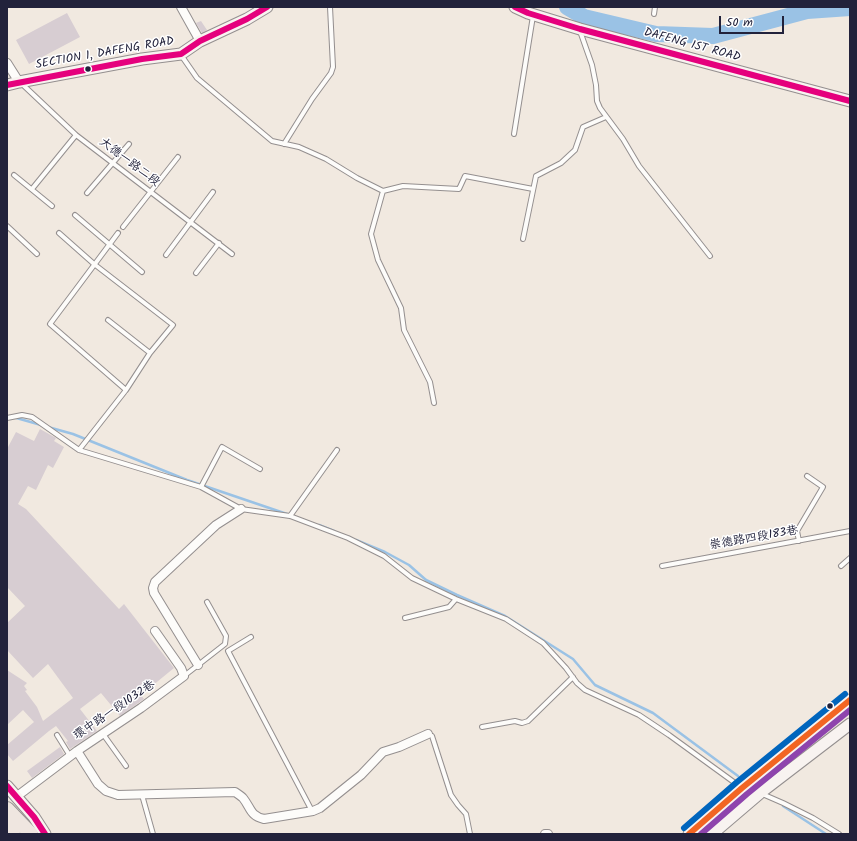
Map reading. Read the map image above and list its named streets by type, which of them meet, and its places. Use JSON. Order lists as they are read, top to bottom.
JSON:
{
  "streets": {
    "street": ["DAFENG 1ST ROAD", "SECTION 1, DAFENG ROAD", "環中路一段1032巷"],
    "lane": ["大德一路二段", "崇德路四段183巷"]
  },
  "crossings": [
    ["SECTION 1, DAFENG ROAD", "大德一路二段"]
  ],
  "scale_bar": "50 m"
}
